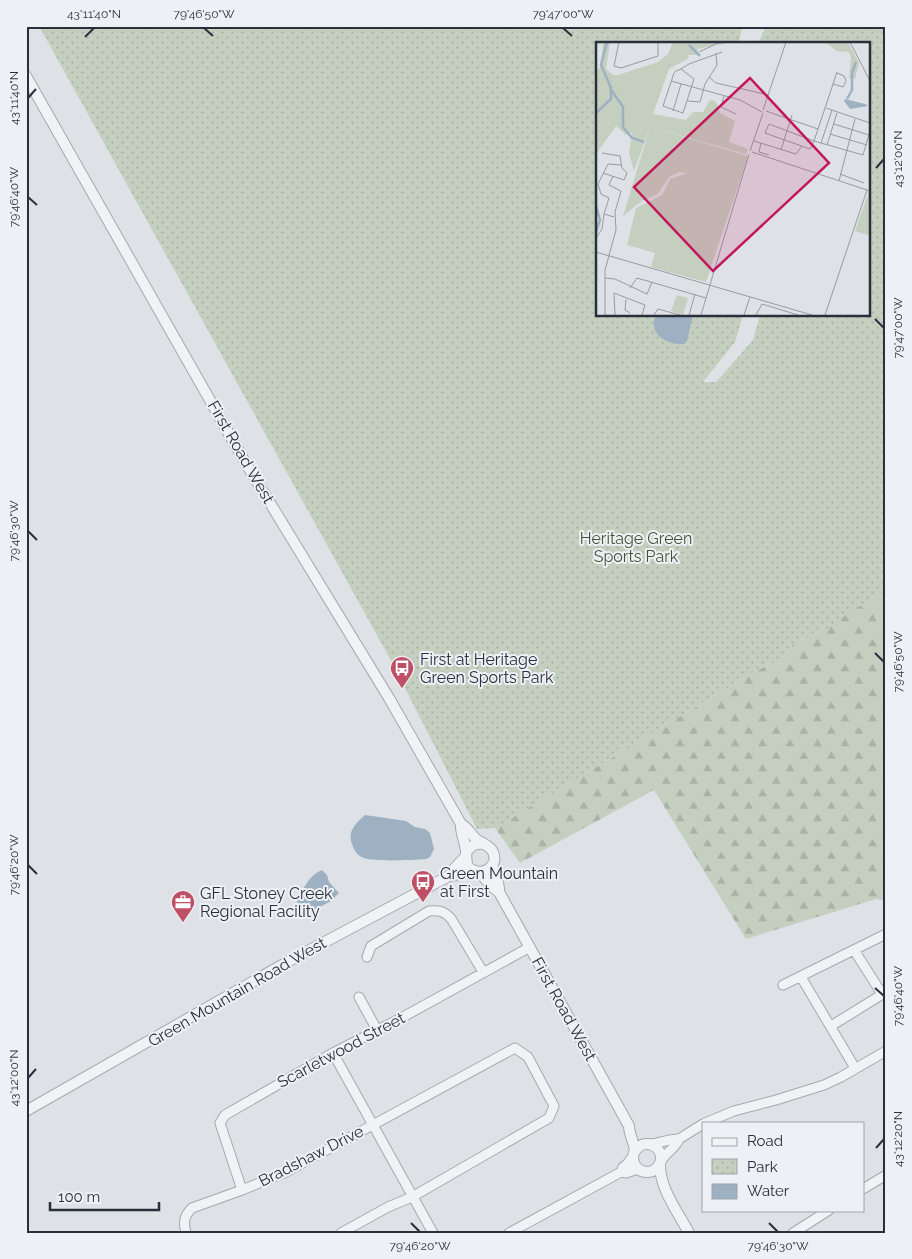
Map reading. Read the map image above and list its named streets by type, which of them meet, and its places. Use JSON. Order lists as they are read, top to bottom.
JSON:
{
  "streets": {
    "street": [
      "First Road West",
      "Green Mountain Road West",
      "Scarletwood Street",
      "Bradshaw Drive"
    ]
  },
  "crossings": [
    ["First Road West", "Green Mountain Road West"],
    ["First Road West", "Scarletwood Street"],
    ["Scarletwood Street", "Bradshaw Drive"]
  ],
  "parks": ["Heritage Green Sports Park"],
  "places": {
    "bus stop": ["First at Heritage Green Sports Park", "Green Mountain at First"],
    "office": ["GFL Stoney Creek Regional Facility"]
  },
  "legend": ["Road", "Park", "Water"],
  "scale_bar": "100 m",
  "coordinates": [
    "43°11'40\"N",
    "79°46'50\"W",
    "79°47'00\"W",
    "43°12'00\"N",
    "79°46'40\"W",
    "79°46'30\"W",
    "79°46'20\"W",
    "43°12'20\"N"
  ]
}
